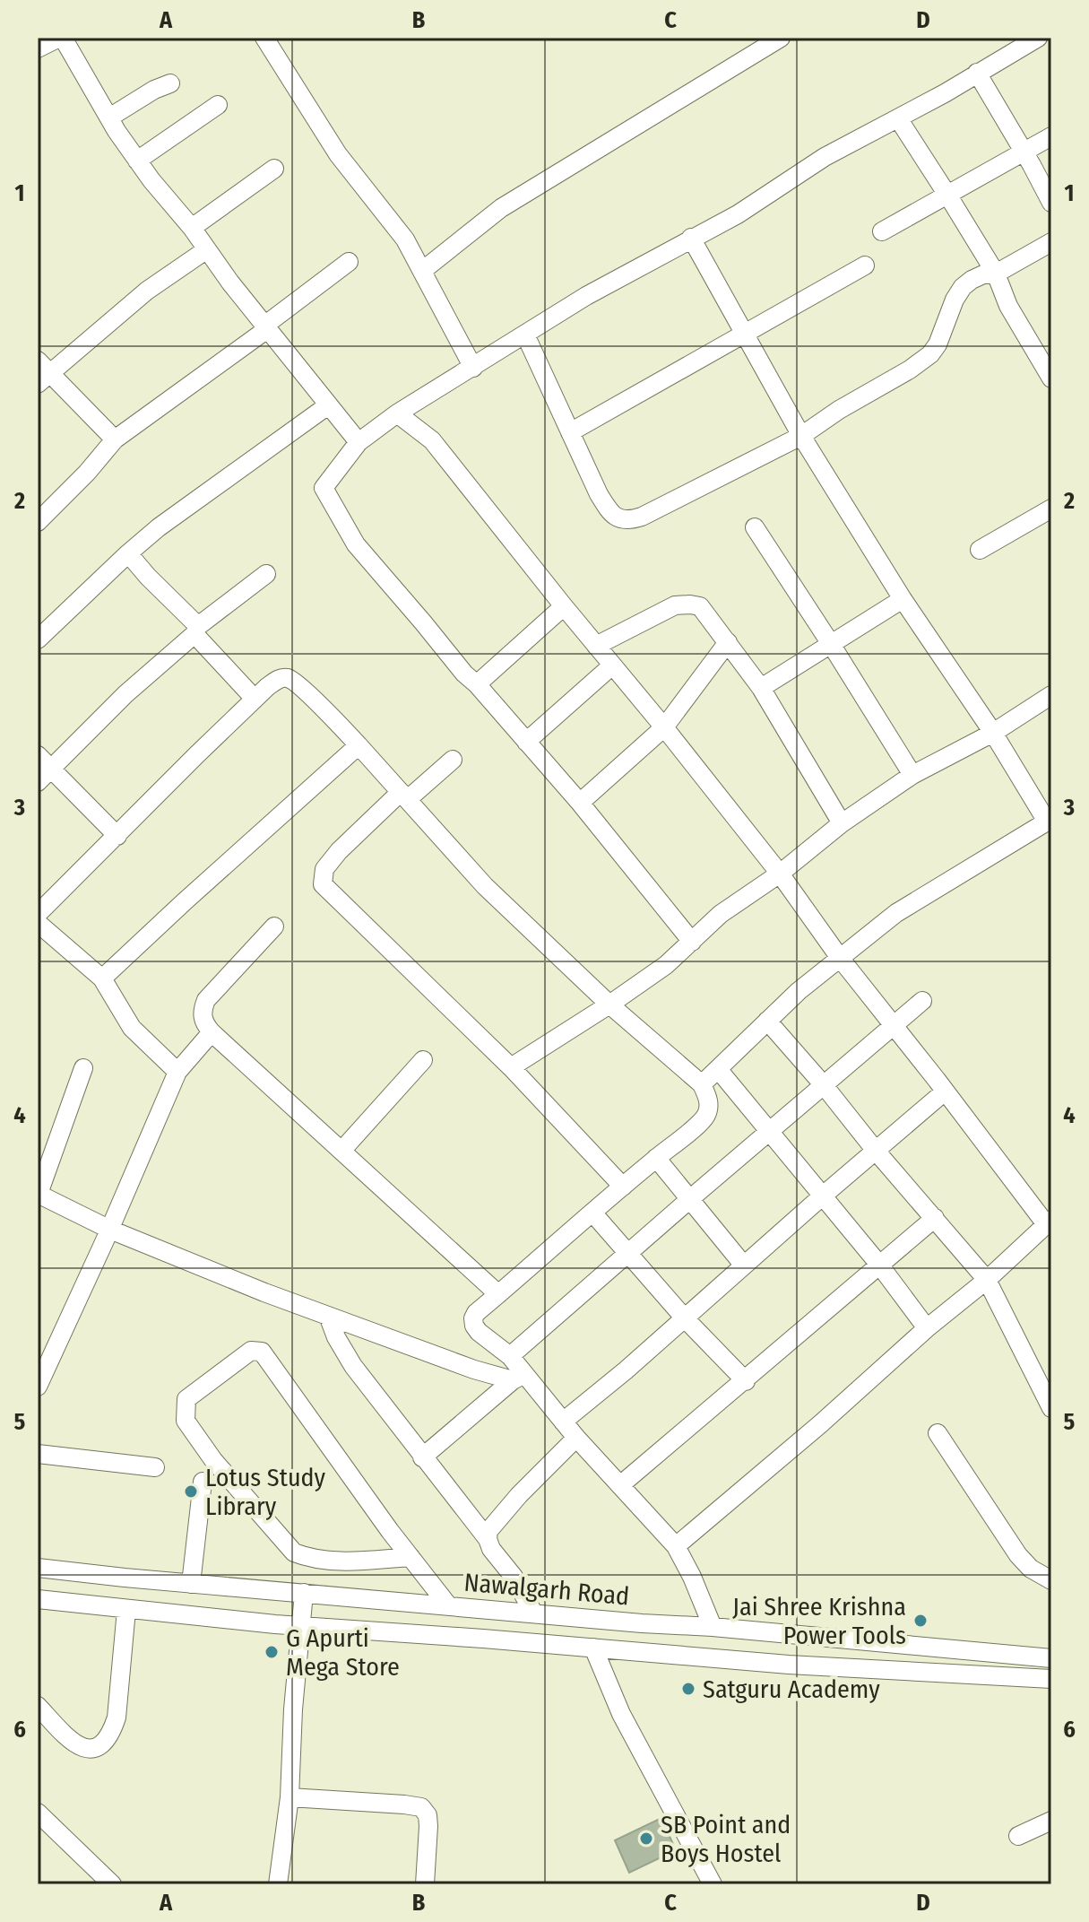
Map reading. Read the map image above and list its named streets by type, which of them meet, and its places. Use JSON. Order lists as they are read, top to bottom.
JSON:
{
  "streets": {
    "street": ["Nawalgarh Road"]
  },
  "places": [
    "Lotus Study Library",
    "Jai Shree Krishna Power Tools",
    "G Apurti Mega Store",
    "Satguru Academy",
    "SB Point and Boys Hostel"
  ],
  "grid": {
    "columns": [
      "A",
      "B",
      "C",
      "D"
    ],
    "rows": [
      "1",
      "2",
      "3",
      "4",
      "5",
      "6"
    ]
  }
}
